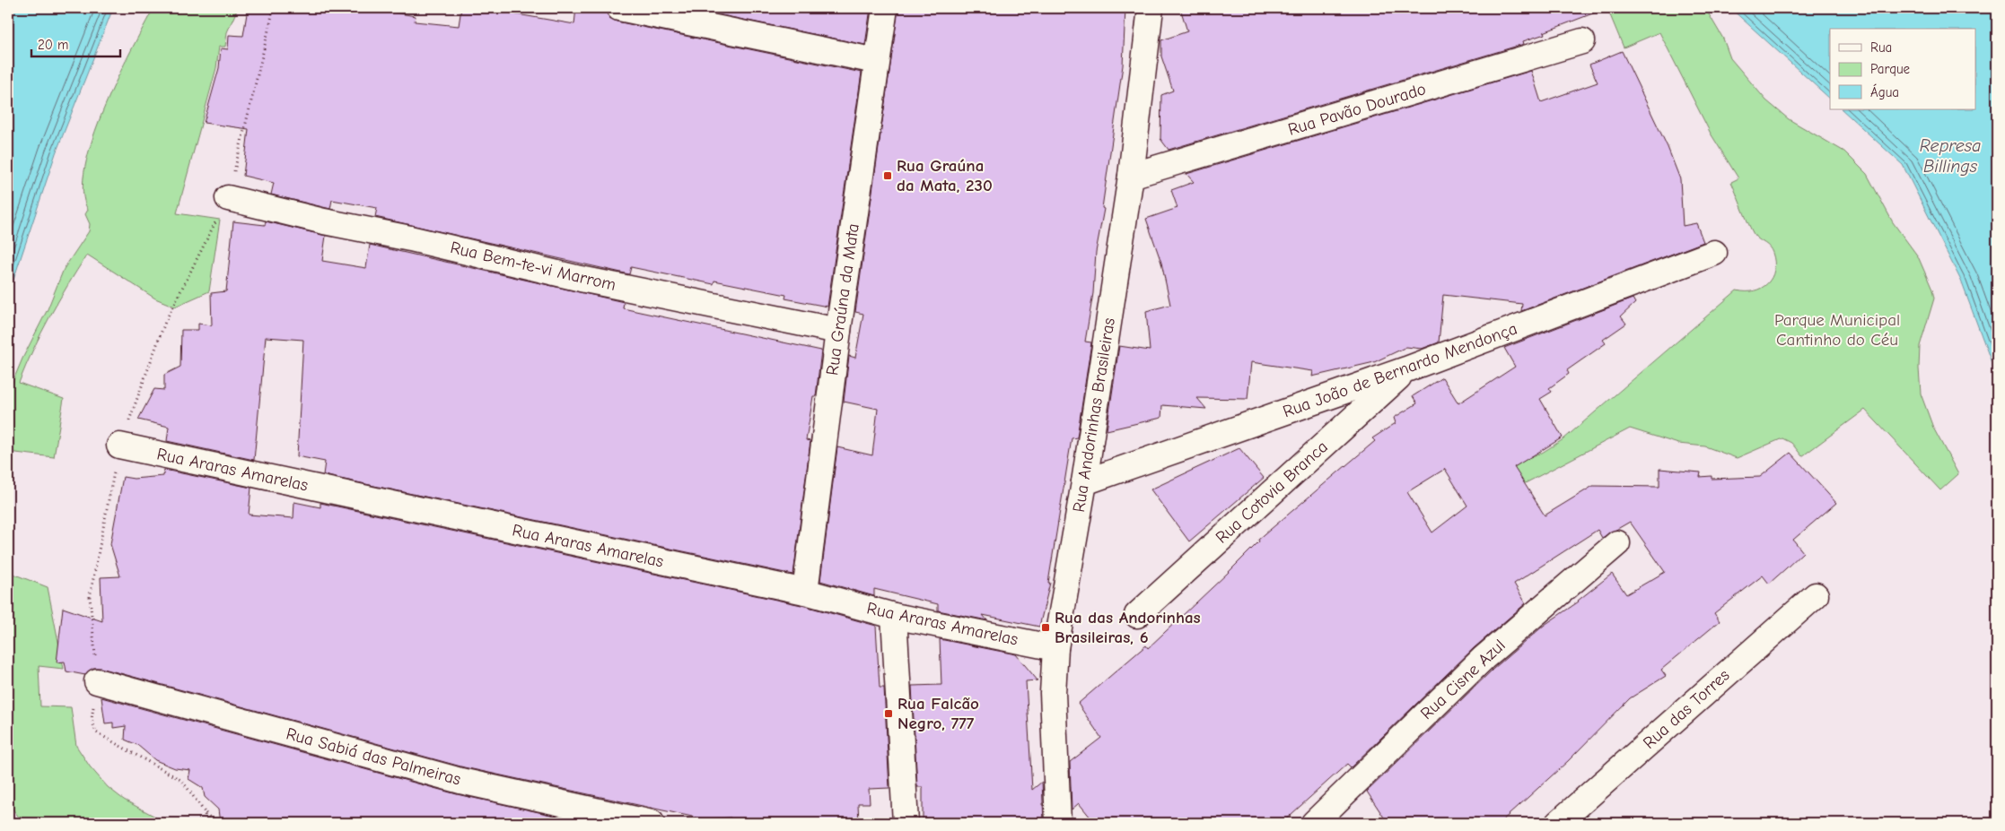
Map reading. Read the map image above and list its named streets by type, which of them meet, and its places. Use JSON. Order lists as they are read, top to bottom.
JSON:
{
  "streets": {
    "street": [
      "Rua Pavão Dourado",
      "Rua Bem-te-vi Marrom",
      "Rua Graúna da Mata",
      "Rua João de Bernardo Mendonça",
      "Rua Andorinhas Brasileiras",
      "Rua Araras Amarelas",
      "Rua Cotovia Branca",
      "Rua Cisne Azul",
      "Rua das Torres",
      "Rua Sabiá das Palmeiras"
    ]
  },
  "crossings": [
    ["Rua Pavão Dourado", "Rua Andorinhas Brasileiras"],
    ["Rua Bem-te-vi Marrom", "Rua Graúna da Mata"],
    ["Rua Graúna da Mata", "Rua Araras Amarelas"],
    ["Rua João de Bernardo Mendonça", "Rua Andorinhas Brasileiras"],
    ["Rua João de Bernardo Mendonça", "Rua Cotovia Branca"],
    ["Rua Andorinhas Brasileiras", "Rua Araras Amarelas"]
  ],
  "water": ["Represa Billings"],
  "parks": ["Parque Municipal Cantinho do Céu"],
  "places": {
    "transit": ["Rua Graúna da Mata, 230", "Rua das Andorinhas Brasileiras, 6", "Rua Falcão Negro, 777"]
  },
  "legend": ["Rua", "Parque", "Água"],
  "scale_bar": "20 m"
}
